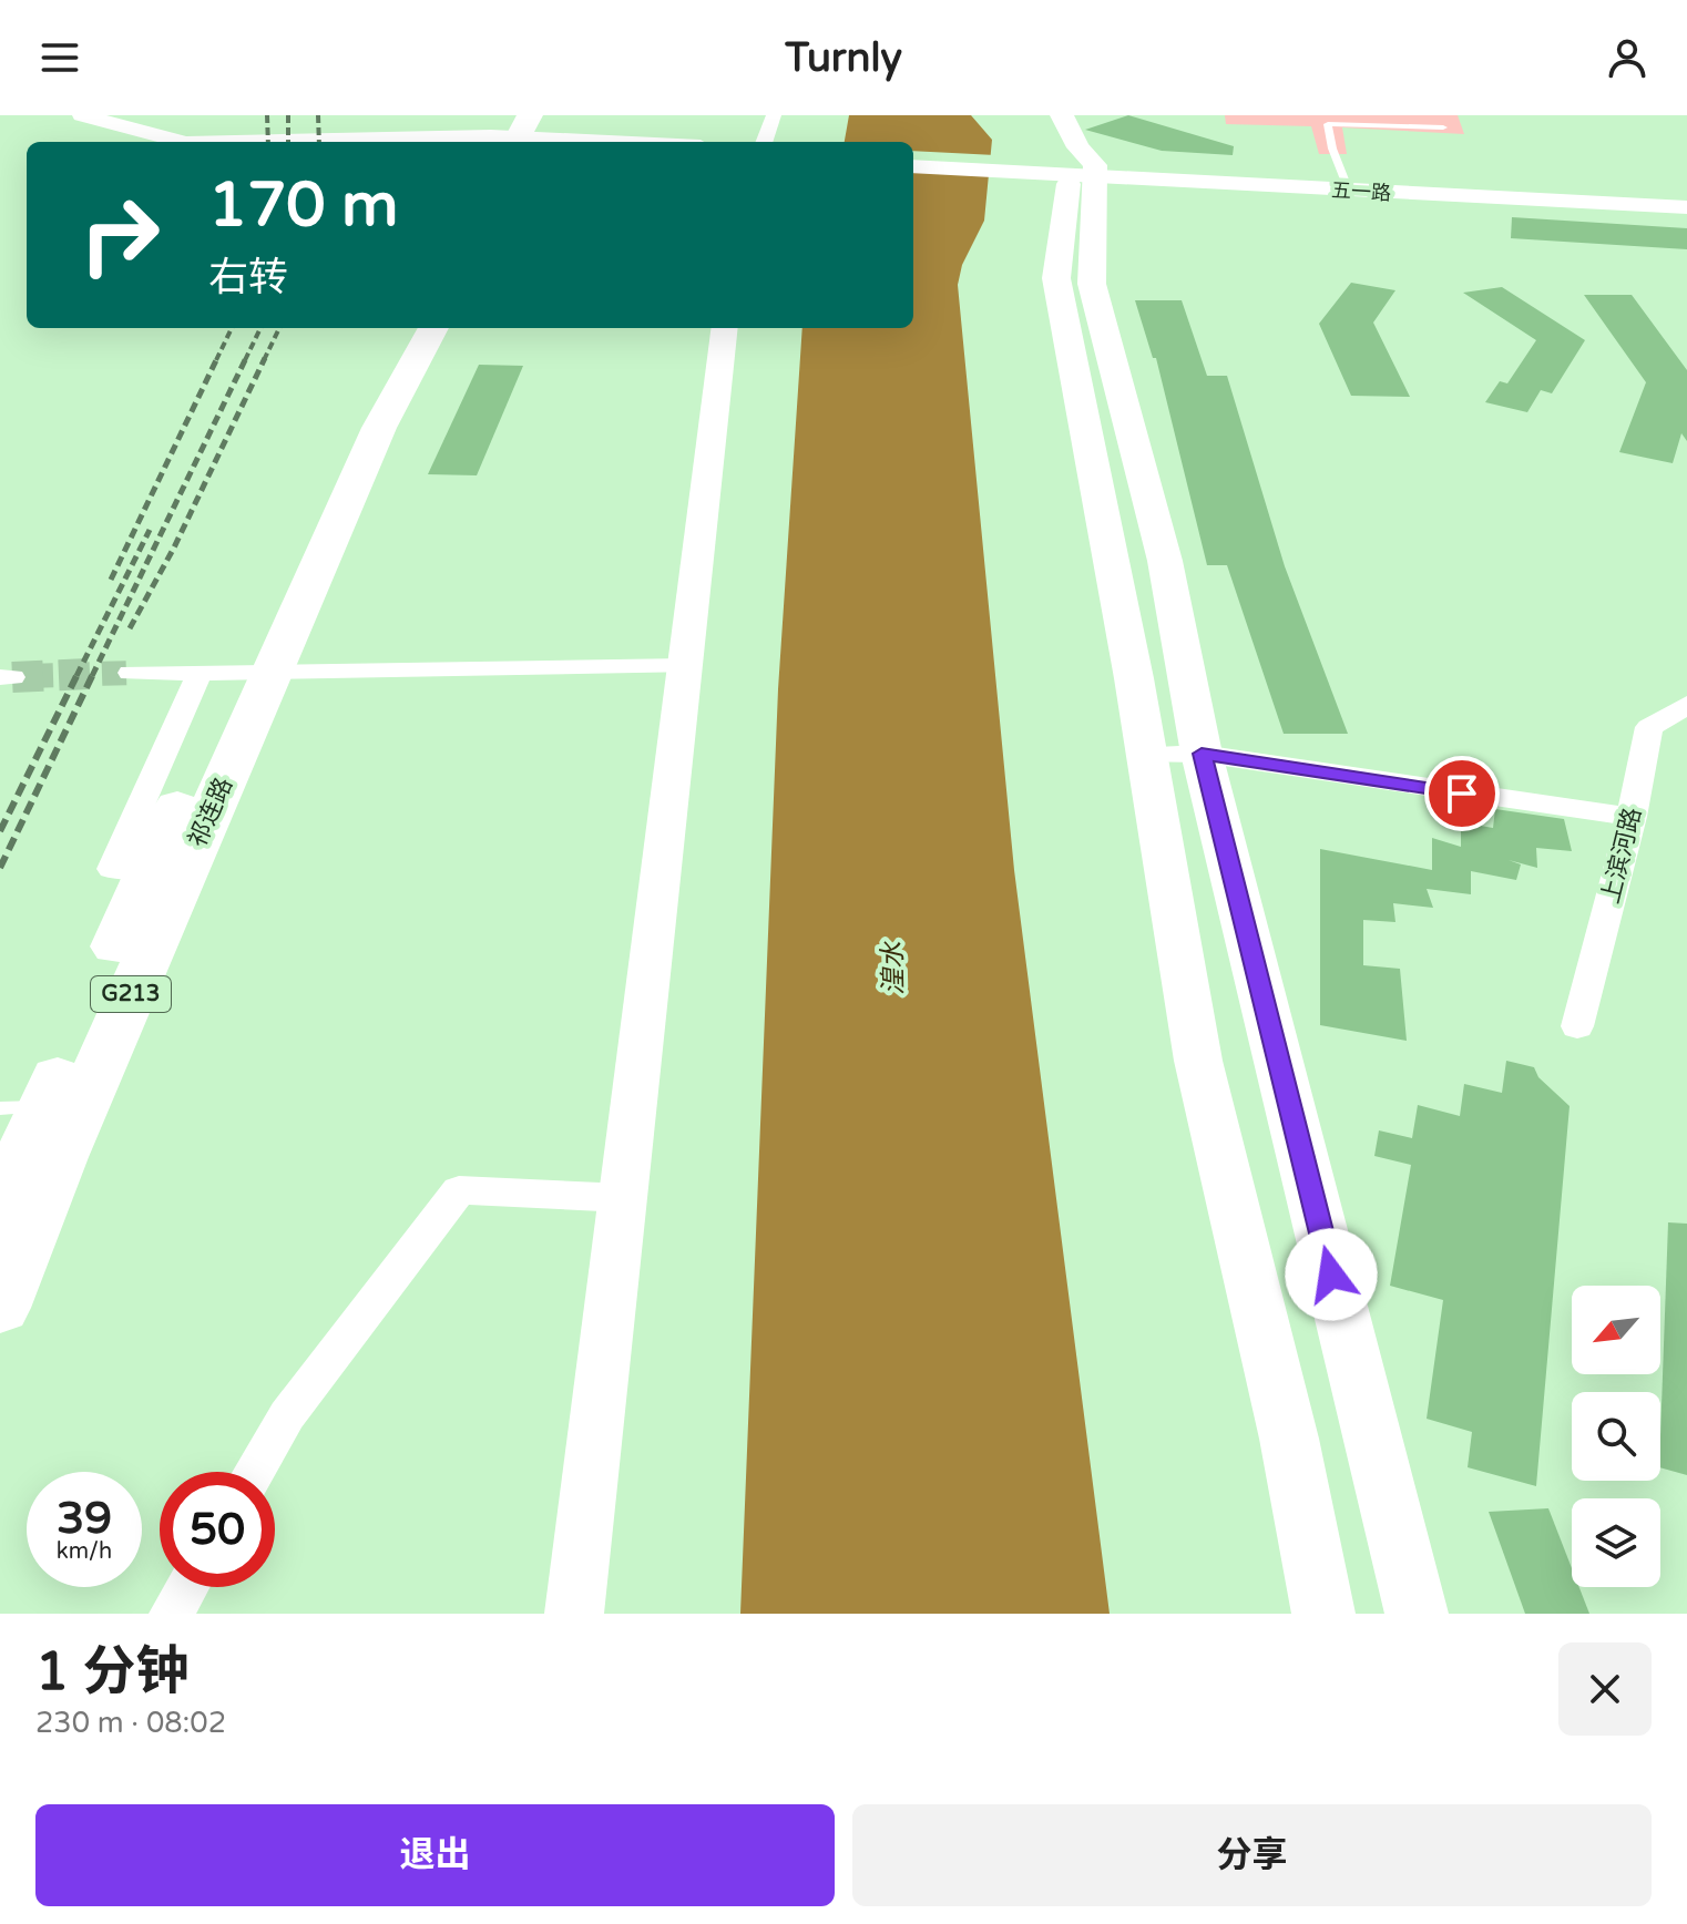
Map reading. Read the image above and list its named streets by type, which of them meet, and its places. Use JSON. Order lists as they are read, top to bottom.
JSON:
{
  "streets": {
    "highway": ["祁连路", "G213"],
    "street": ["五一路", "上滨河路"]
  },
  "water": ["湟水"],
  "north": "bottom left",
  "page": {
    "header": "Turnly",
    "turn": ["170 m", "右转"],
    "speed": "39 km/h",
    "limit": "50",
    "heading": ["1 分钟", "230 m · 08:02"],
    "buttons": ["退出", "分享"]
  }
}
